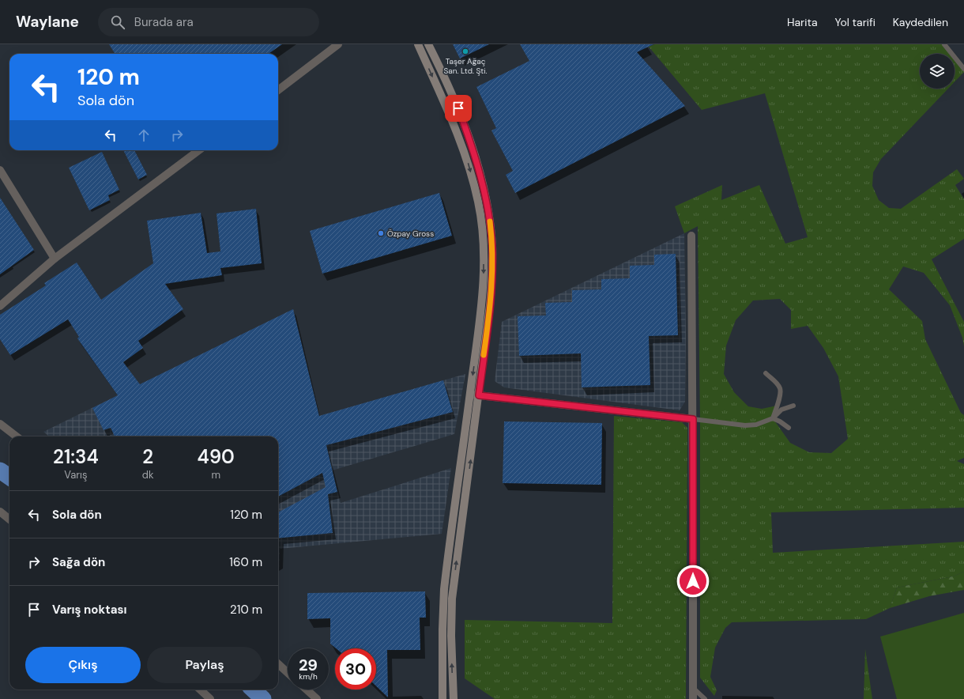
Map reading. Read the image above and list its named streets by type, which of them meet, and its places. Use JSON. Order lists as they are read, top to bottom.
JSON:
{
  "places": ["Taşer Ağaç San. Ltd. Şti.", "Özpay Gross"],
  "page": {
    "header": "Waylane",
    "search": "Burada ara",
    "nav": ["Harita", "Yol tarifi", "Kaydedilen"],
    "turn": ["120 m", "Sola dön"],
    "eta": [
      "21:34",
      "Varış",
      "2",
      "dk",
      "490",
      "m"
    ],
    "list": [
      {
        "name": "Sola dön",
        "value": "120 m"
      },
      {
        "name": "Sağa dön",
        "value": "160 m"
      },
      {
        "name": "Varış noktası",
        "value": "210 m"
      }
    ],
    "buttons": ["Çıkış", "Paylaş"],
    "speed": "29 km/h",
    "limit": "30"
  }
}
